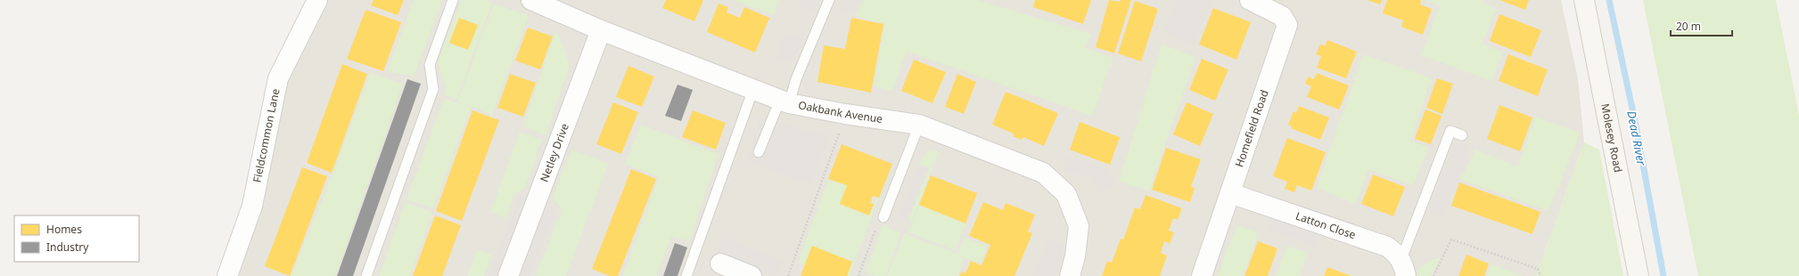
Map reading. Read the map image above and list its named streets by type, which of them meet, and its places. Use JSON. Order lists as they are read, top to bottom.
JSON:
{
  "streets": {
    "street": [
      "Oakbank Avenue",
      "Homefield Road",
      "Fieldcommon Lane",
      "Molesey Road",
      "Netley Drive",
      "Latton Close"
    ]
  },
  "crossings": [
    ["Oakbank Avenue", "Netley Drive"],
    ["Homefield Road", "Latton Close"]
  ],
  "water": ["Dead River"],
  "legend": ["Homes", "Industry"],
  "scale_bar": "20 m"
}
